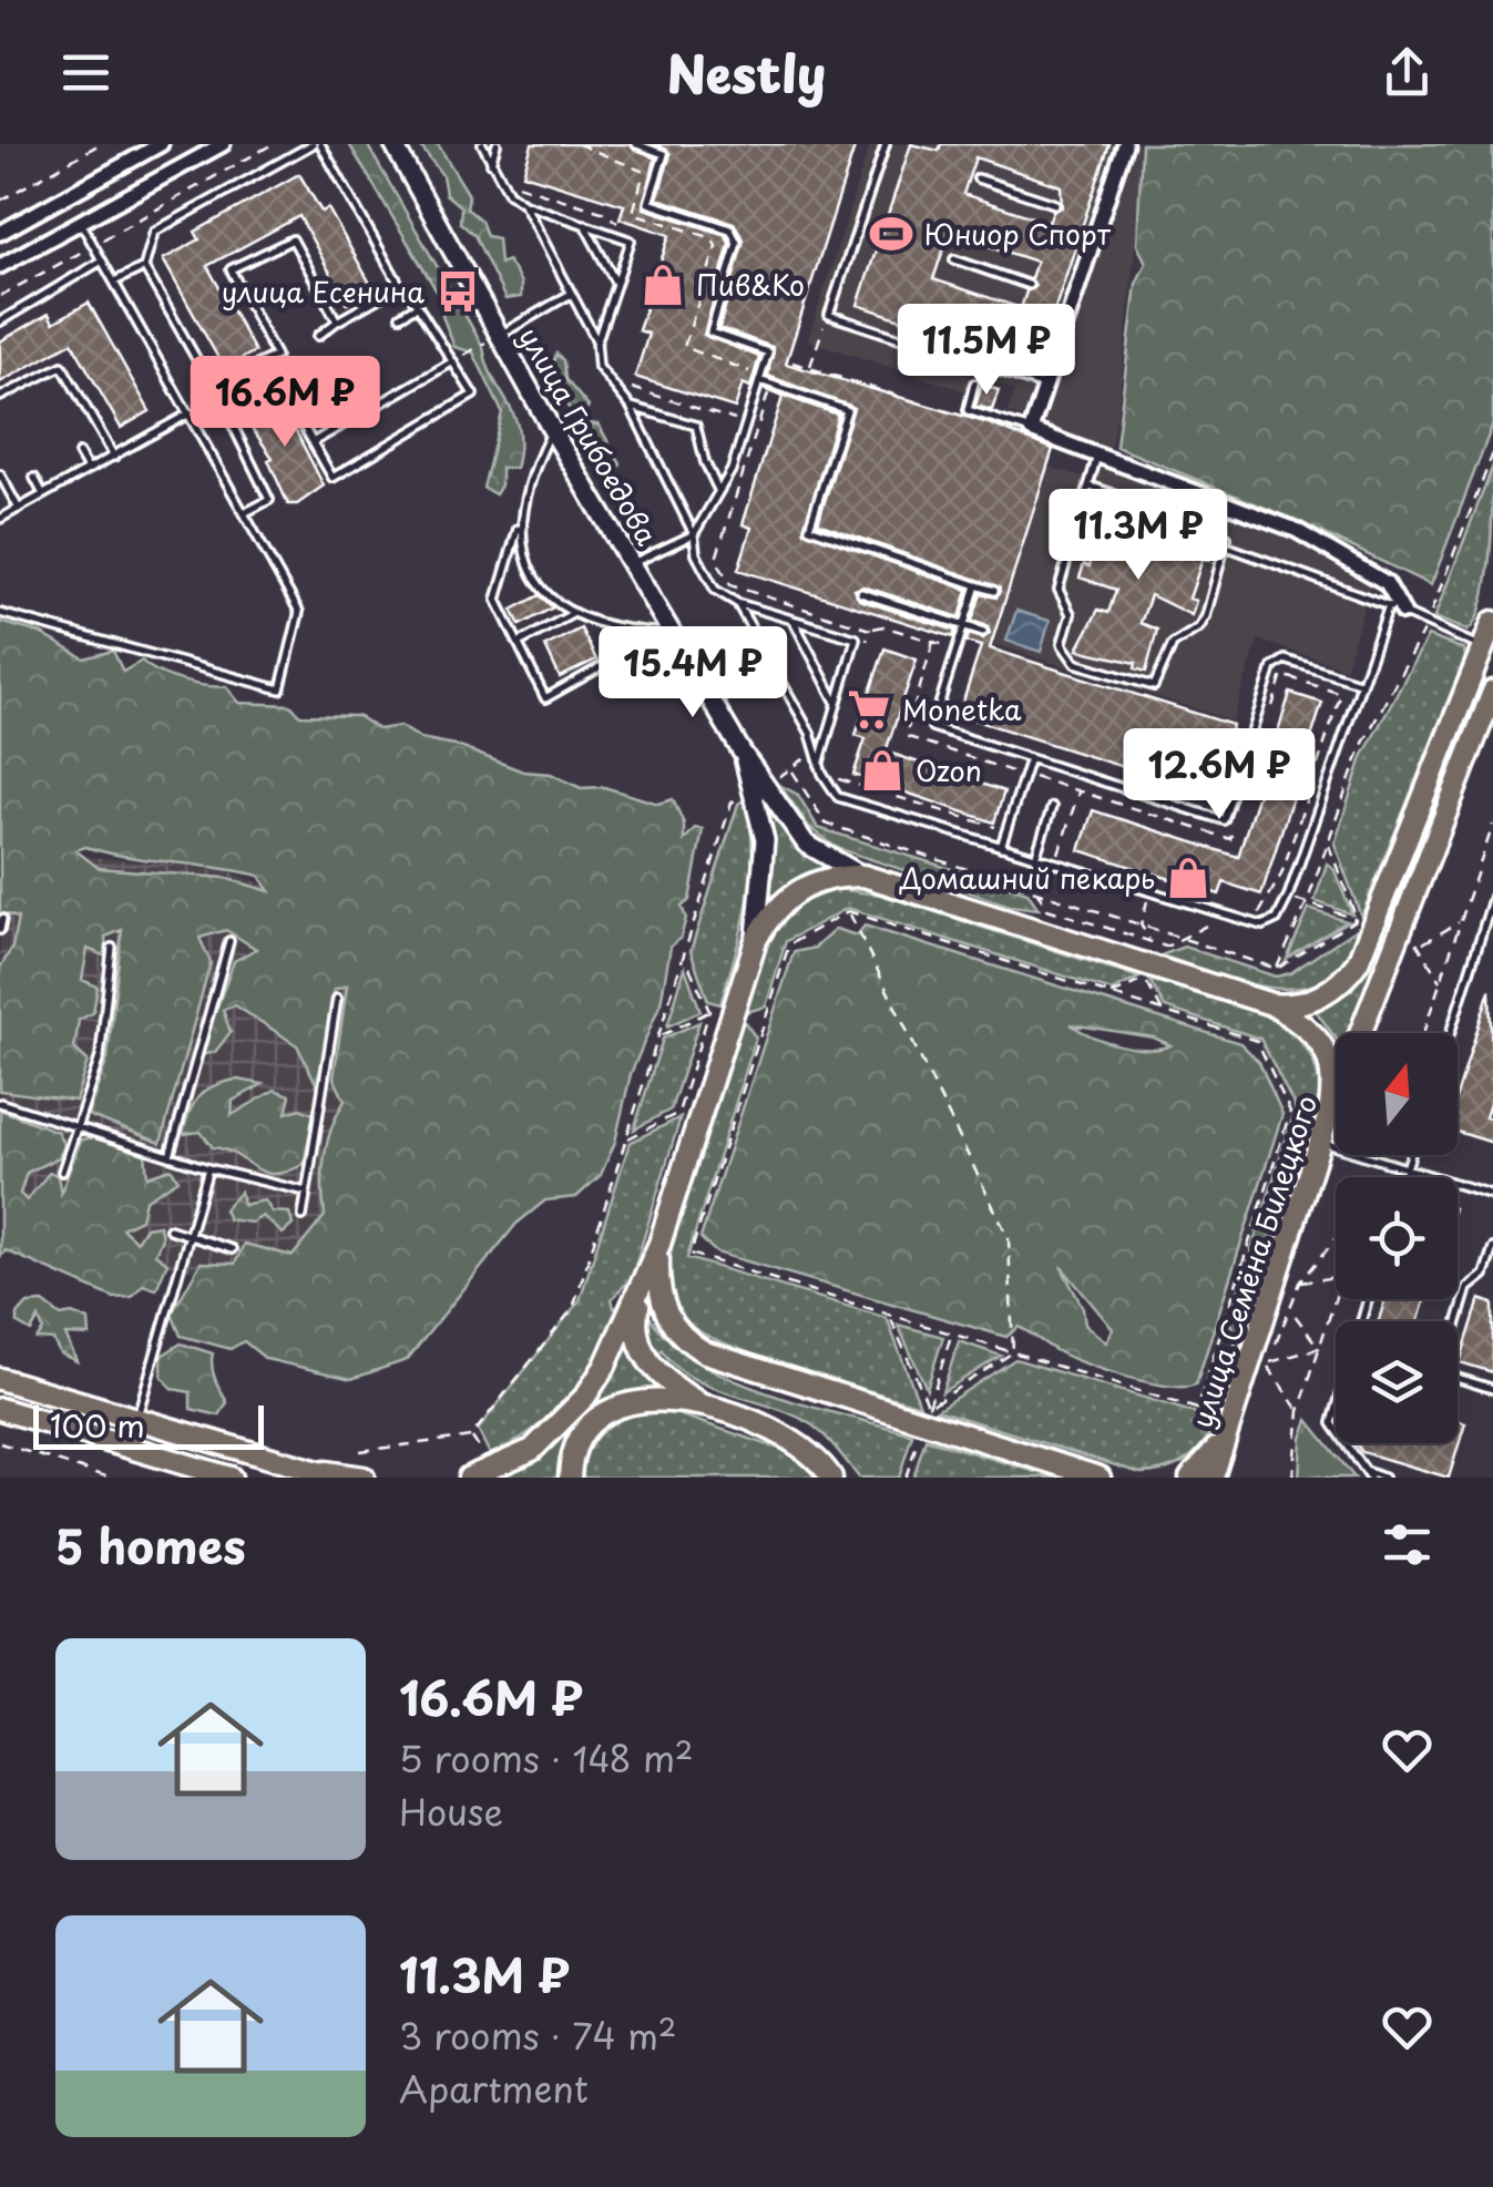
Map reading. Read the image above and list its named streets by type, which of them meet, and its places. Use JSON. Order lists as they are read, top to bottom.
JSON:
{
  "streets": {
    "main road": ["улица Грибоедова", "улица Семёна Билецкого"]
  },
  "places": {
    "sports": ["Юниор Спорт"],
    "shop": ["Пив&Ко", "Ozon", "Домашний пекарь"],
    "bus stop": ["улица Есенина"],
    "supermarket": ["Monetka"]
  },
  "scale_bar": "100 m",
  "north": "top",
  "page": {
    "header": "Nestly",
    "price": [
      "11.5M ₽",
      "16.6M ₽",
      "11.3M ₽",
      "15.4M ₽",
      "12.6M ₽"
    ],
    "scale": "100 m",
    "heading": "5 homes",
    "list": [
      {
        "name": "16.6M ₽",
        "note": "5 rooms · 148 m² · House"
      },
      {
        "name": "11.3M ₽",
        "note": "3 rooms · 74 m² · Apartment"
      }
    ]
  }
}
